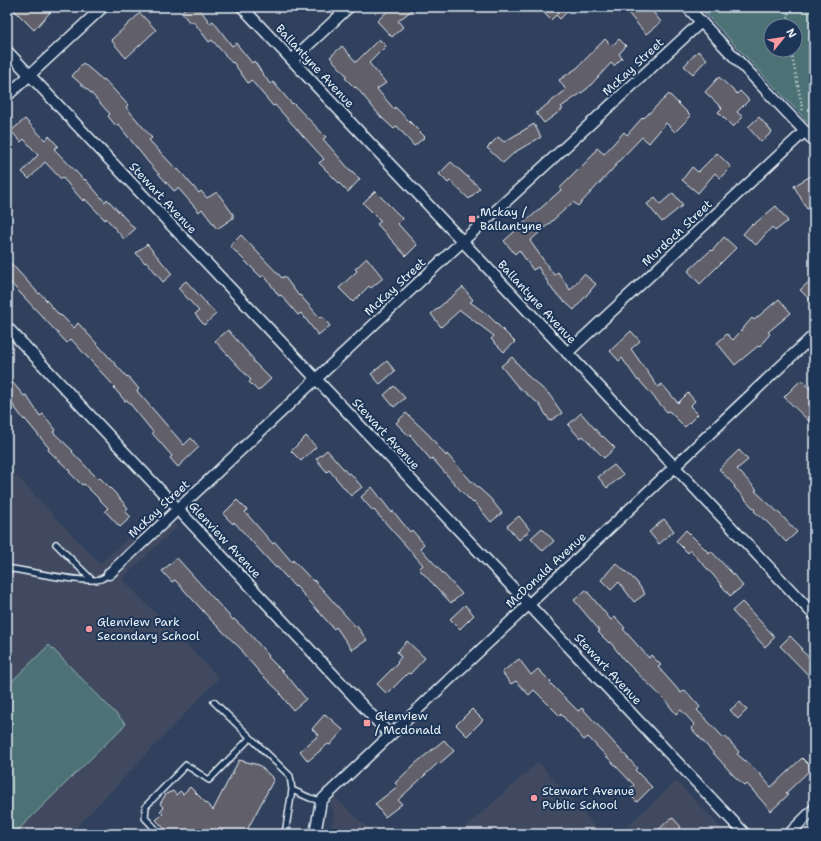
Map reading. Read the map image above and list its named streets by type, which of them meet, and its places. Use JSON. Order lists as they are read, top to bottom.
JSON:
{
  "streets": {
    "street": [
      "Ballantyne Avenue",
      "McKay Street",
      "Stewart Avenue",
      "Murdoch Street",
      "Glenview Avenue",
      "McDonald Avenue"
    ]
  },
  "crossings": [
    ["Ballantyne Avenue", "McKay Street"],
    ["Ballantyne Avenue", "Murdoch Street"],
    ["Ballantyne Avenue", "McDonald Avenue"],
    ["McKay Street", "Stewart Avenue"],
    ["McKay Street", "Glenview Avenue"],
    ["Stewart Avenue", "McDonald Avenue"],
    ["Glenview Avenue", "McDonald Avenue"]
  ],
  "places": {
    "transit": ["Mckay / Ballantyne", "Glenview / Mcdonald"],
    "other": ["Glenview Park Secondary School", "Stewart Avenue Public School"]
  },
  "north": "top right"
}
